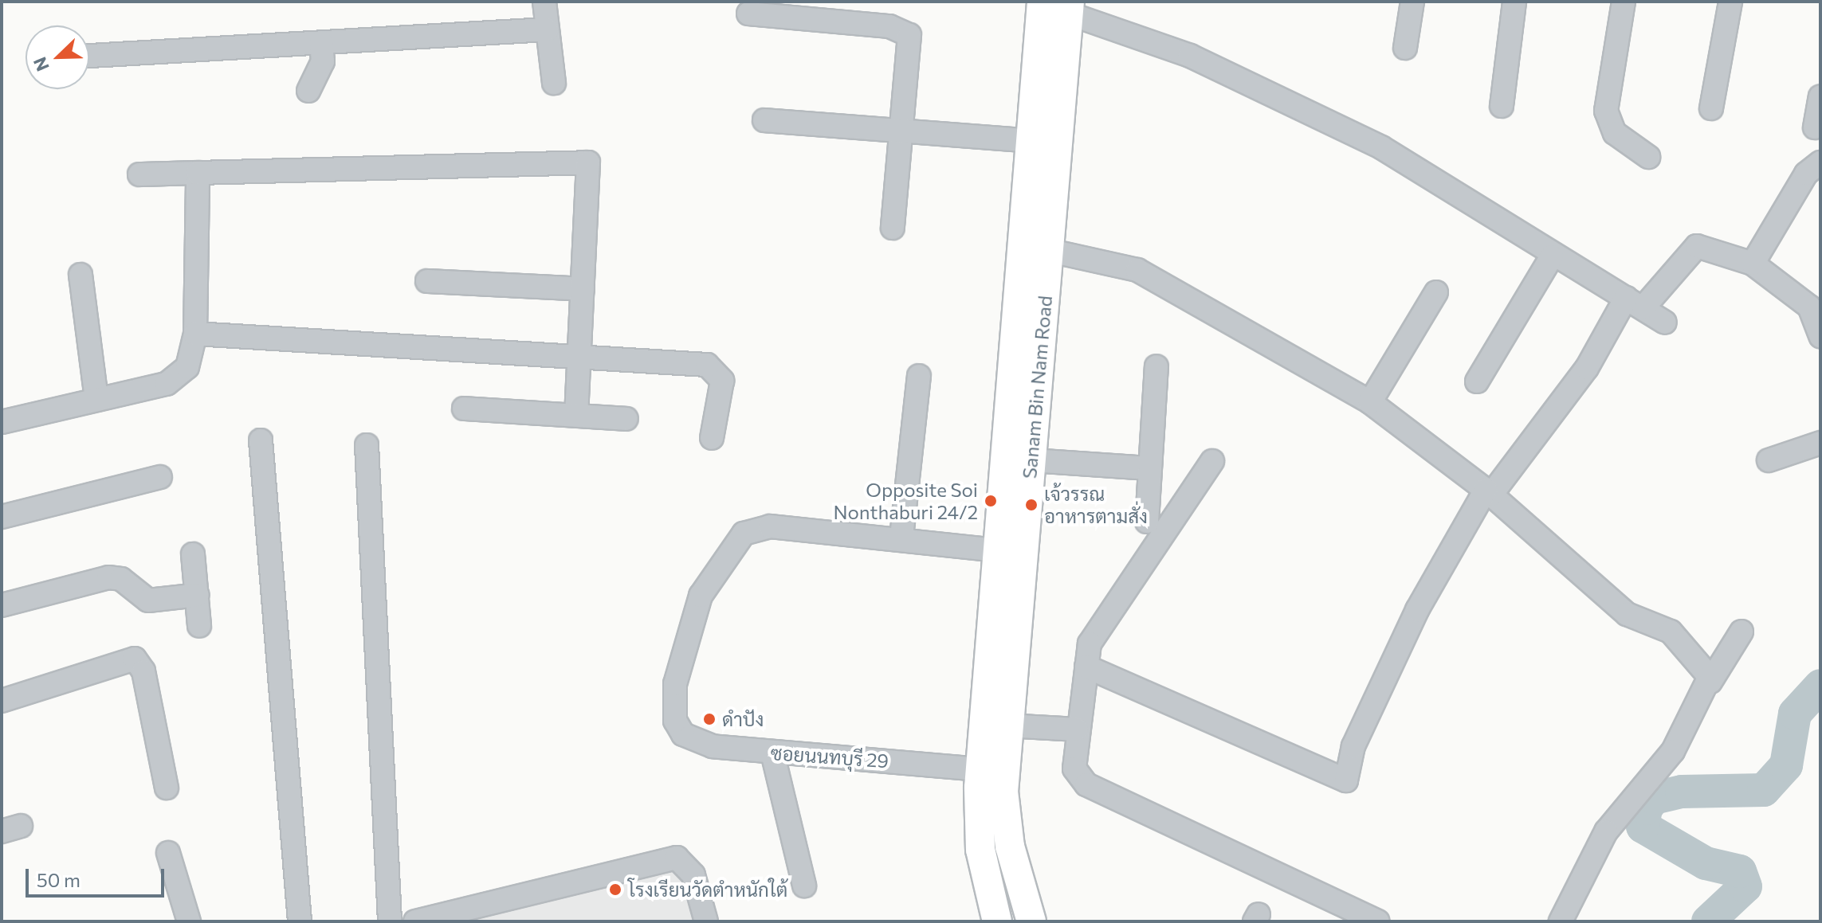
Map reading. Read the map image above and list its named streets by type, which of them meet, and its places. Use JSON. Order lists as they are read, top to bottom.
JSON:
{
  "streets": {
    "main road": ["Sanam Bin Nam Road"],
    "street": ["ซอยนนทบุรี 29"]
  },
  "crossings": [
    ["Sanam Bin Nam Road", "ซอยนนทบุรี 29"]
  ],
  "places": [
    "Opposite Soi Nonthaburi 24/2",
    "เจ้วรรณ อาหารตามสั่ง",
    "ดำปัง",
    "โรงเรียนวัดตำหนักใต้"
  ],
  "scale_bar": "50 m",
  "north": "bottom left"
}
